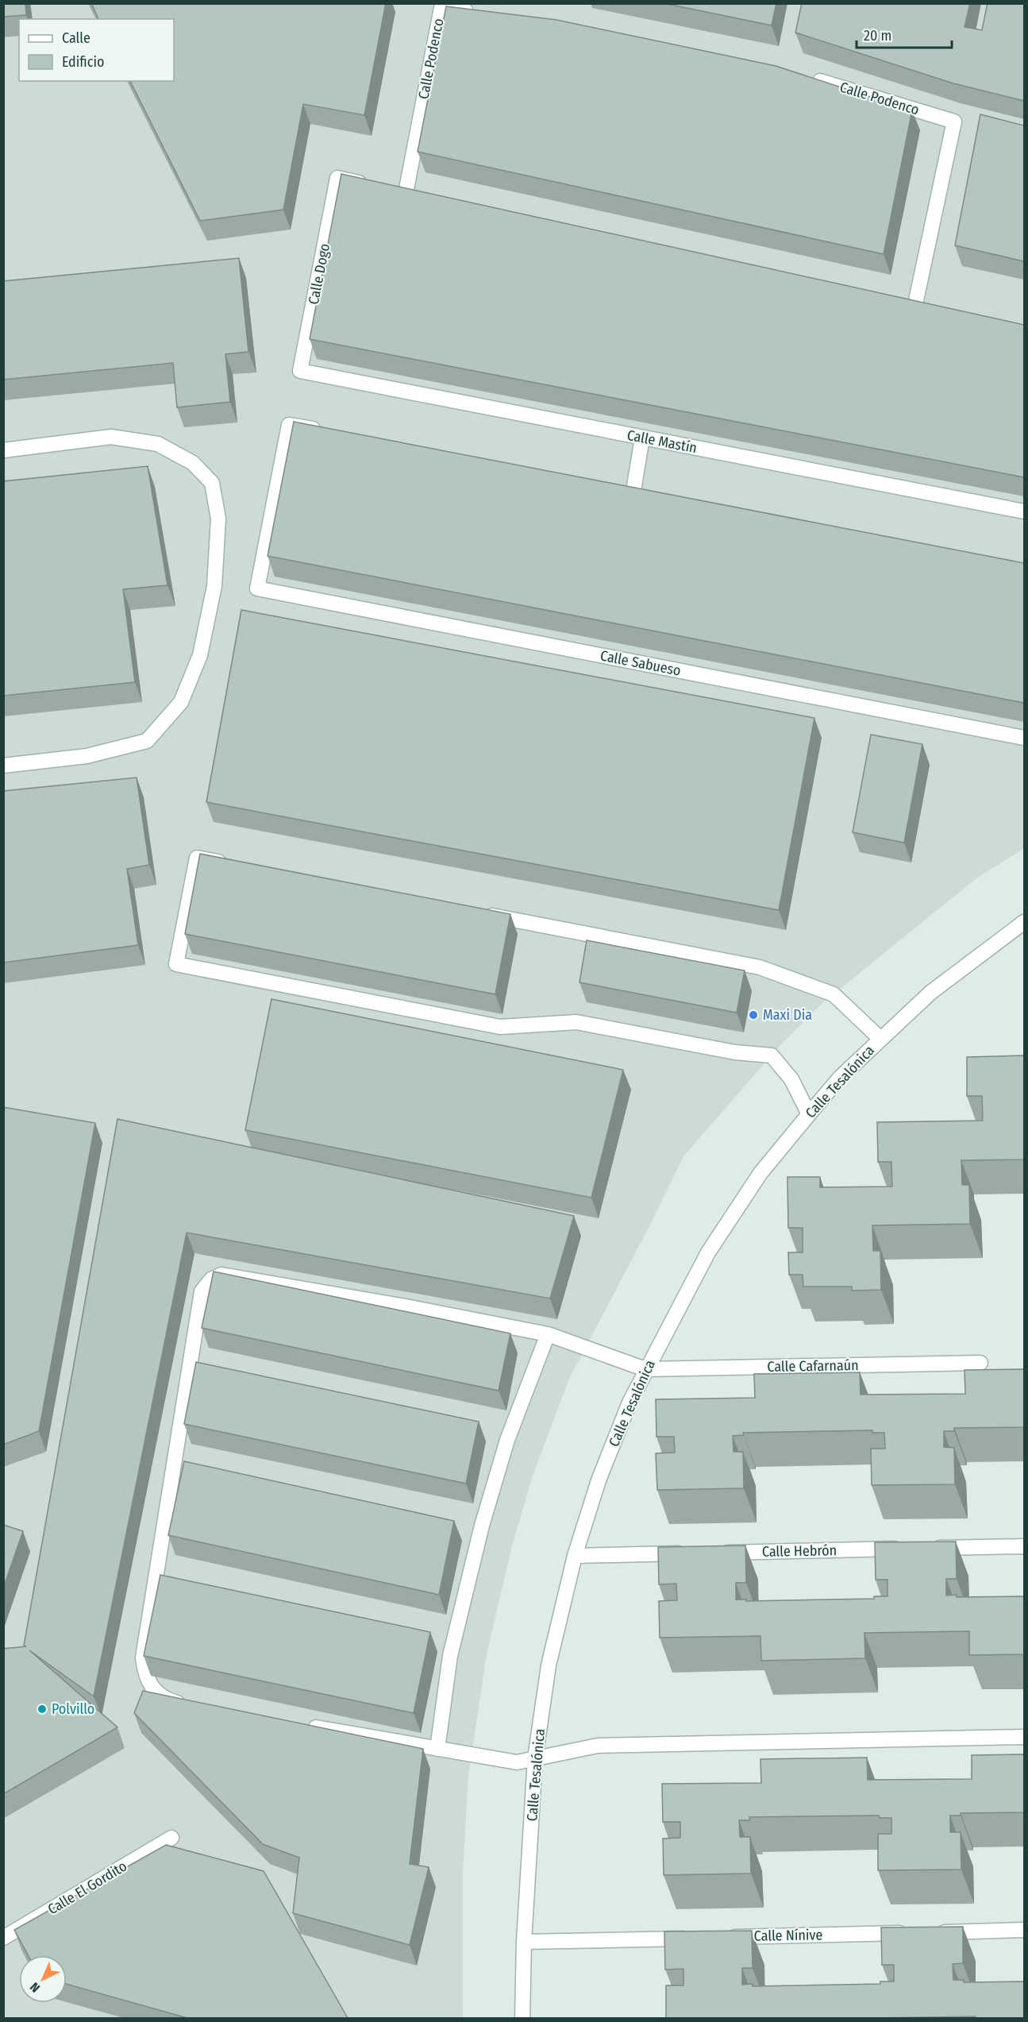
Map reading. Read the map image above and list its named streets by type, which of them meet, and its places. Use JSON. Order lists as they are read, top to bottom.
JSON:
{
  "streets": {
    "street": [
      "Calle Podenco",
      "Calle Dogo",
      "Calle Mastín",
      "Calle Sabueso",
      "Calle Tesalónica",
      "Calle Cafarnaún",
      "Calle Hebrón",
      "Calle El Gordito",
      "Calle Nínive"
    ]
  },
  "crossings": [
    ["Calle Dogo", "Calle Mastín"],
    ["Calle Tesalónica", "Calle Cafarnaún"]
  ],
  "places": ["Maxi Dia", "Polvillo"],
  "legend": ["Calle", "Edificio"],
  "scale_bar": "20 m",
  "north": "bottom left"
}
